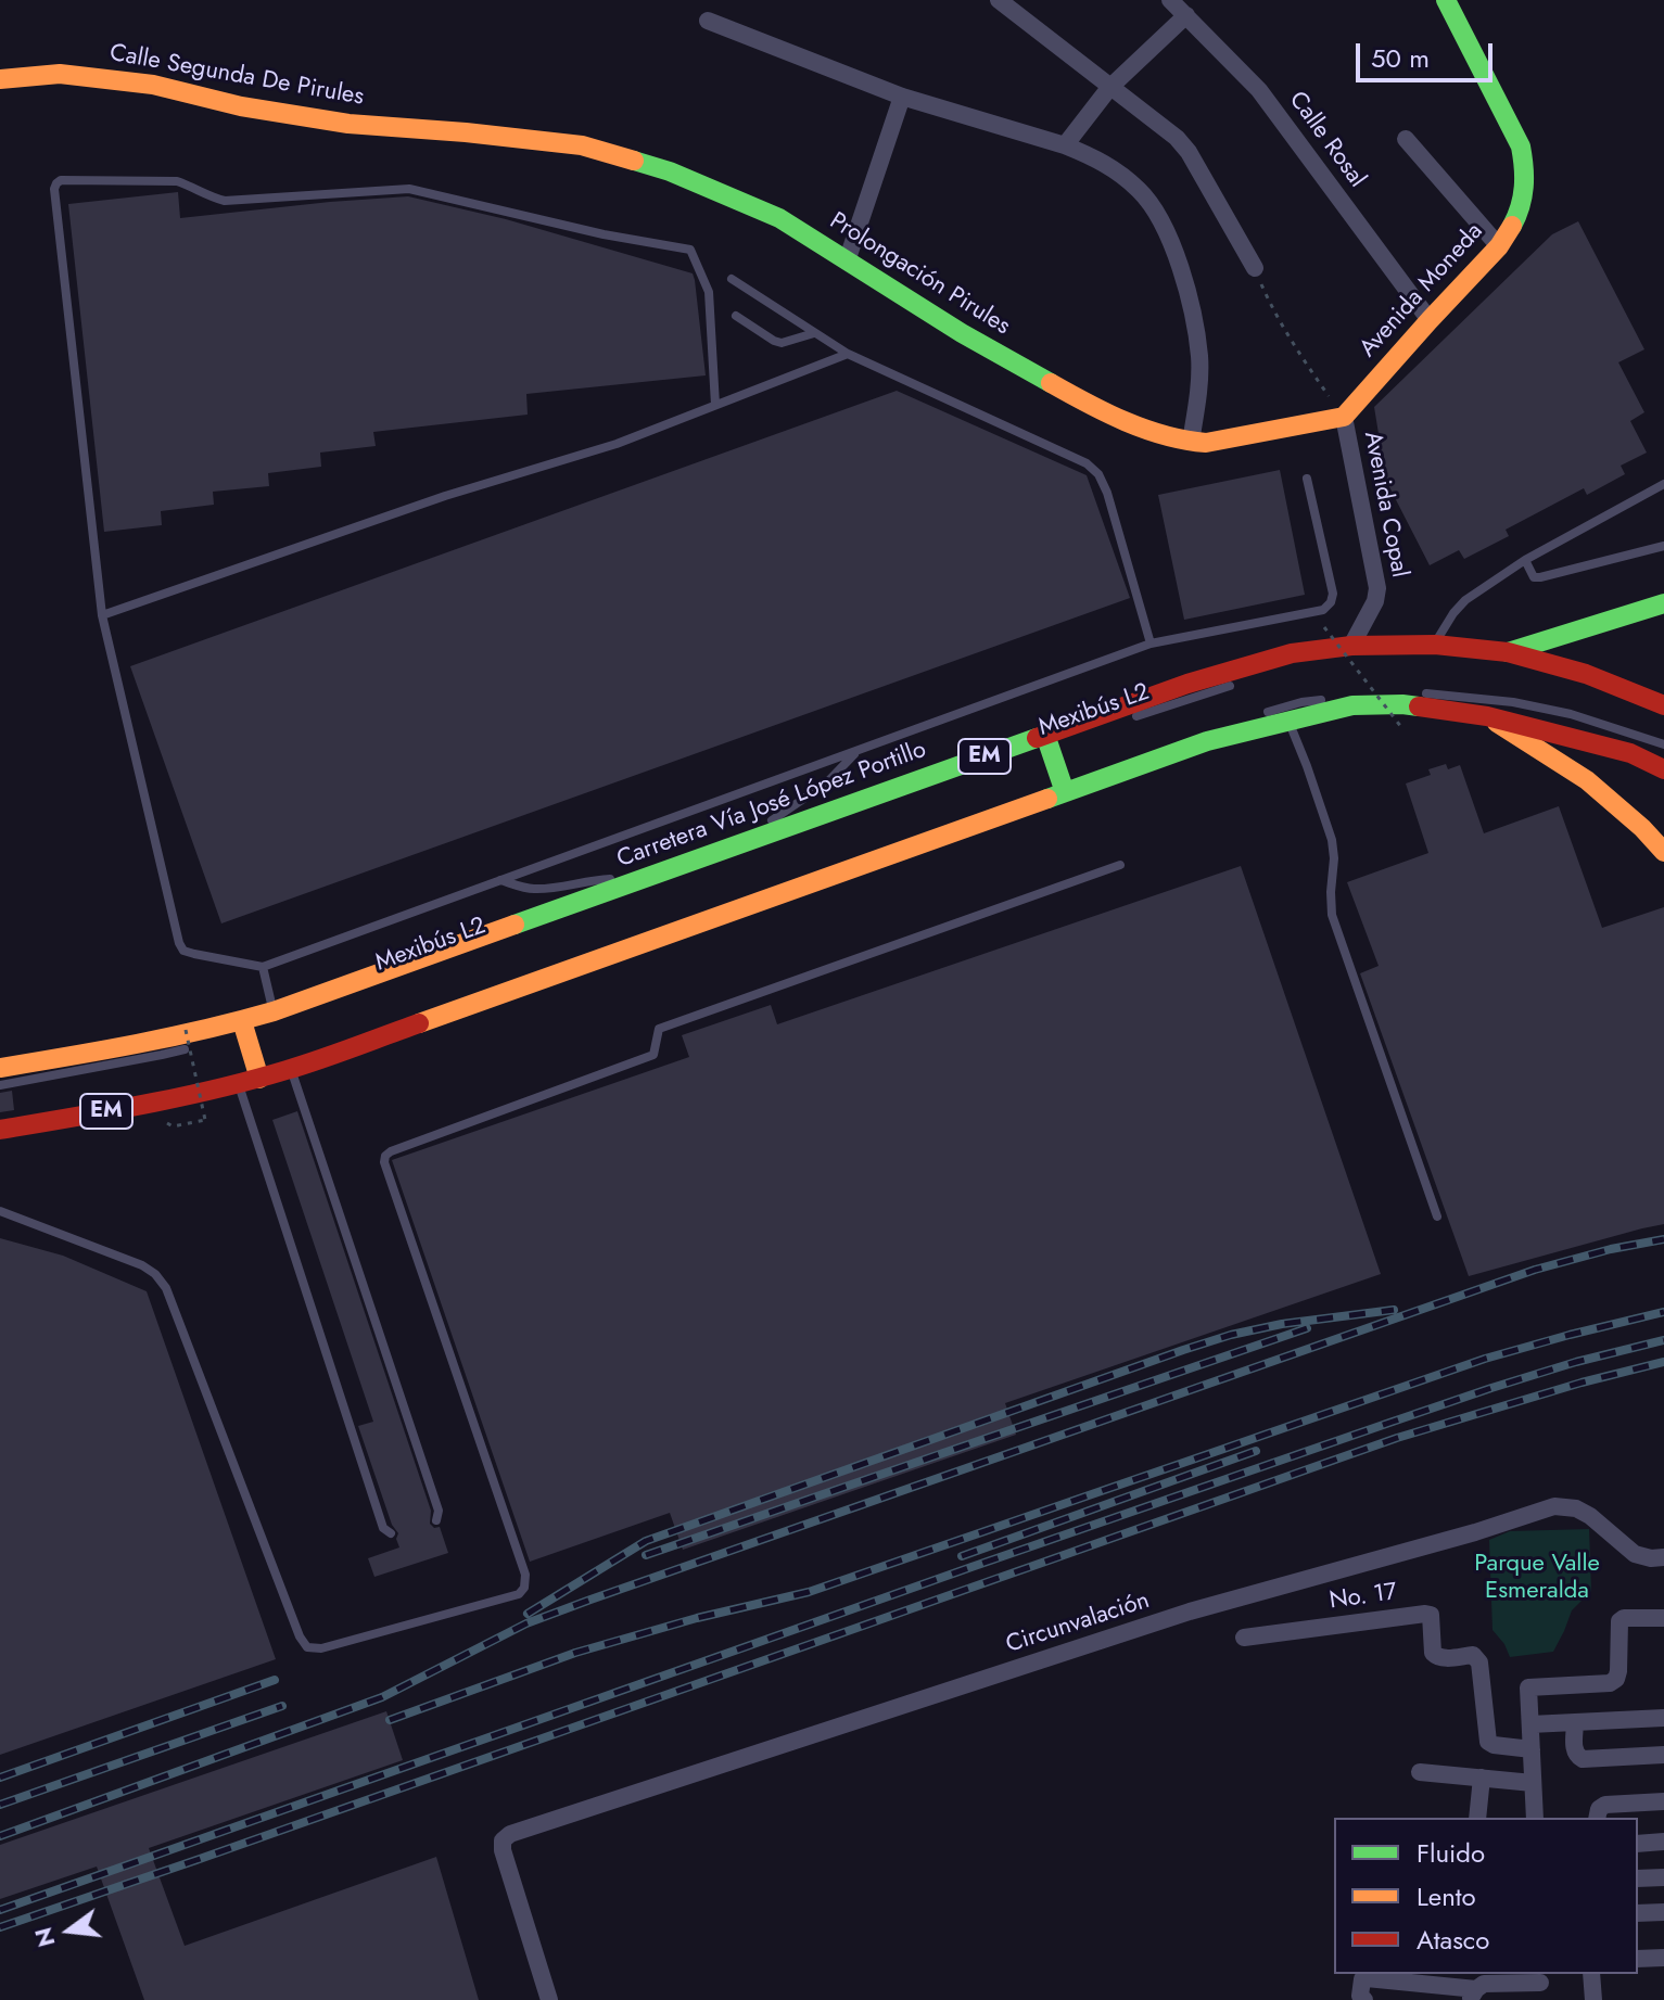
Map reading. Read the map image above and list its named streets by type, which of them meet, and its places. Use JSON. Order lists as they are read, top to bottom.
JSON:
{
  "streets": {
    "main road": [
      "Calle Segunda De Pirules",
      "Prolongación Pirules",
      "Avenida Moneda",
      "EM",
      "Carretera Vía José López Portillo"
    ],
    "street": [
      "Calle Rosal",
      "Avenida Copal",
      "No. 17",
      "Circunvalación"
    ],
    "lane": ["Mexibús L2"]
  },
  "crossings": [
    ["Calle Segunda De Pirules", "Prolongación Pirules"],
    ["Calle Rosal", "Avenida Moneda"],
    ["Prolongación Pirules", "Avenida Moneda"],
    ["Prolongación Pirules", "Avenida Copal"],
    ["Avenida Moneda", "Avenida Copal"],
    ["Avenida Copal", "Carretera Vía José López Portillo"],
    ["Mexibús L2", "Carretera Vía José López Portillo"]
  ],
  "parks": ["Parque Valle Esmeralda"],
  "legend": ["Fluido", "Lento", "Atasco"],
  "scale_bar": "50 m",
  "north": "left"
}
